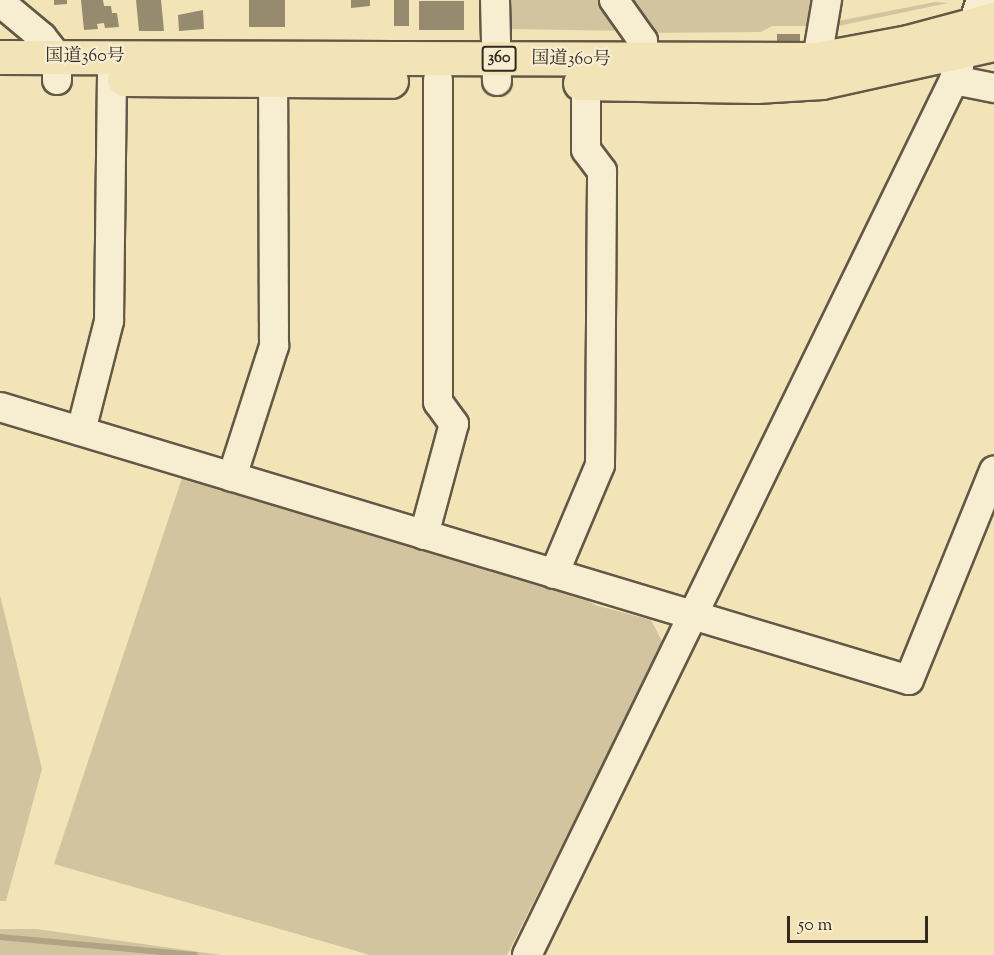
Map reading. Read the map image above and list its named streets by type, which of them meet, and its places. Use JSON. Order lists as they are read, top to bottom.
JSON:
{
  "streets": {
    "highway": ["国道360号", "360"]
  },
  "scale_bar": "50 m"
}
